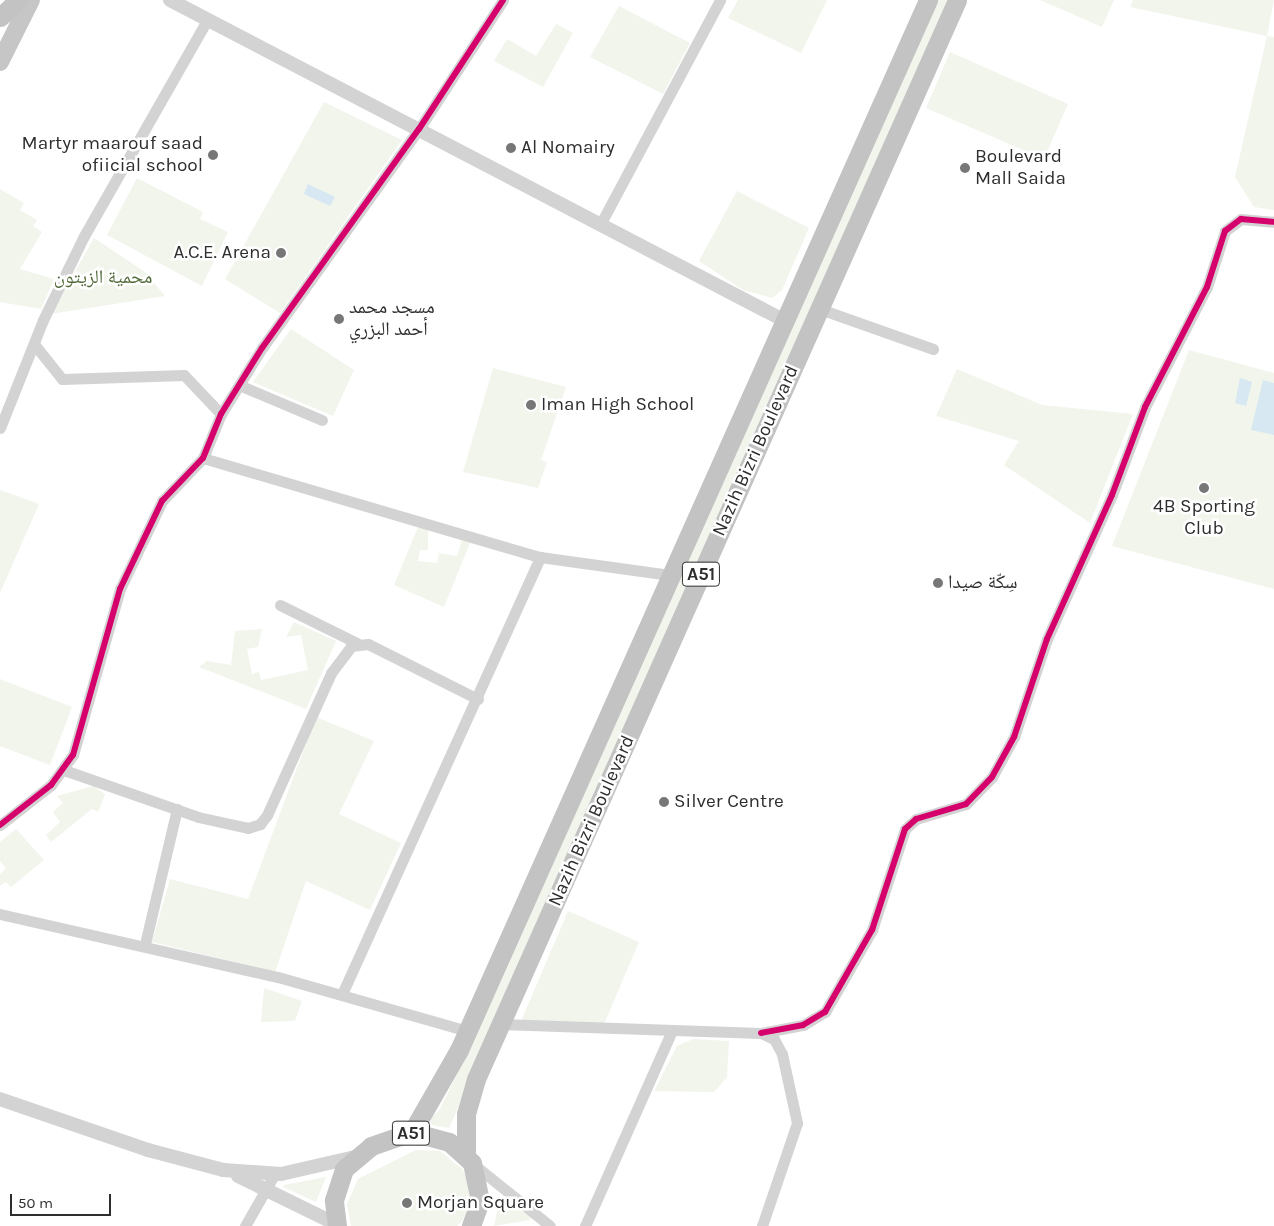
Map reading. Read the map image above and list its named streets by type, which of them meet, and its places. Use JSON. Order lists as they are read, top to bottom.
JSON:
{
  "streets": {
    "highway": ["Nazih Bizri Boulevard", "A51"]
  },
  "crossings": [
    ["Nazih Bizri Boulevard", "A51"]
  ],
  "parks": ["محمية الزيتون"],
  "places": [
    "Al Nomairy",
    "Martyr maarouf saad ofiicial school",
    "Boulevard Mall Saida",
    "A.C.E. Arena",
    "مسجد محمد أحمد البزري",
    "Iman High School",
    "4B Sporting Club",
    "سِكّة صيدا",
    "Silver Centre",
    "Morjan Square"
  ],
  "scale_bar": "50 m"
}
